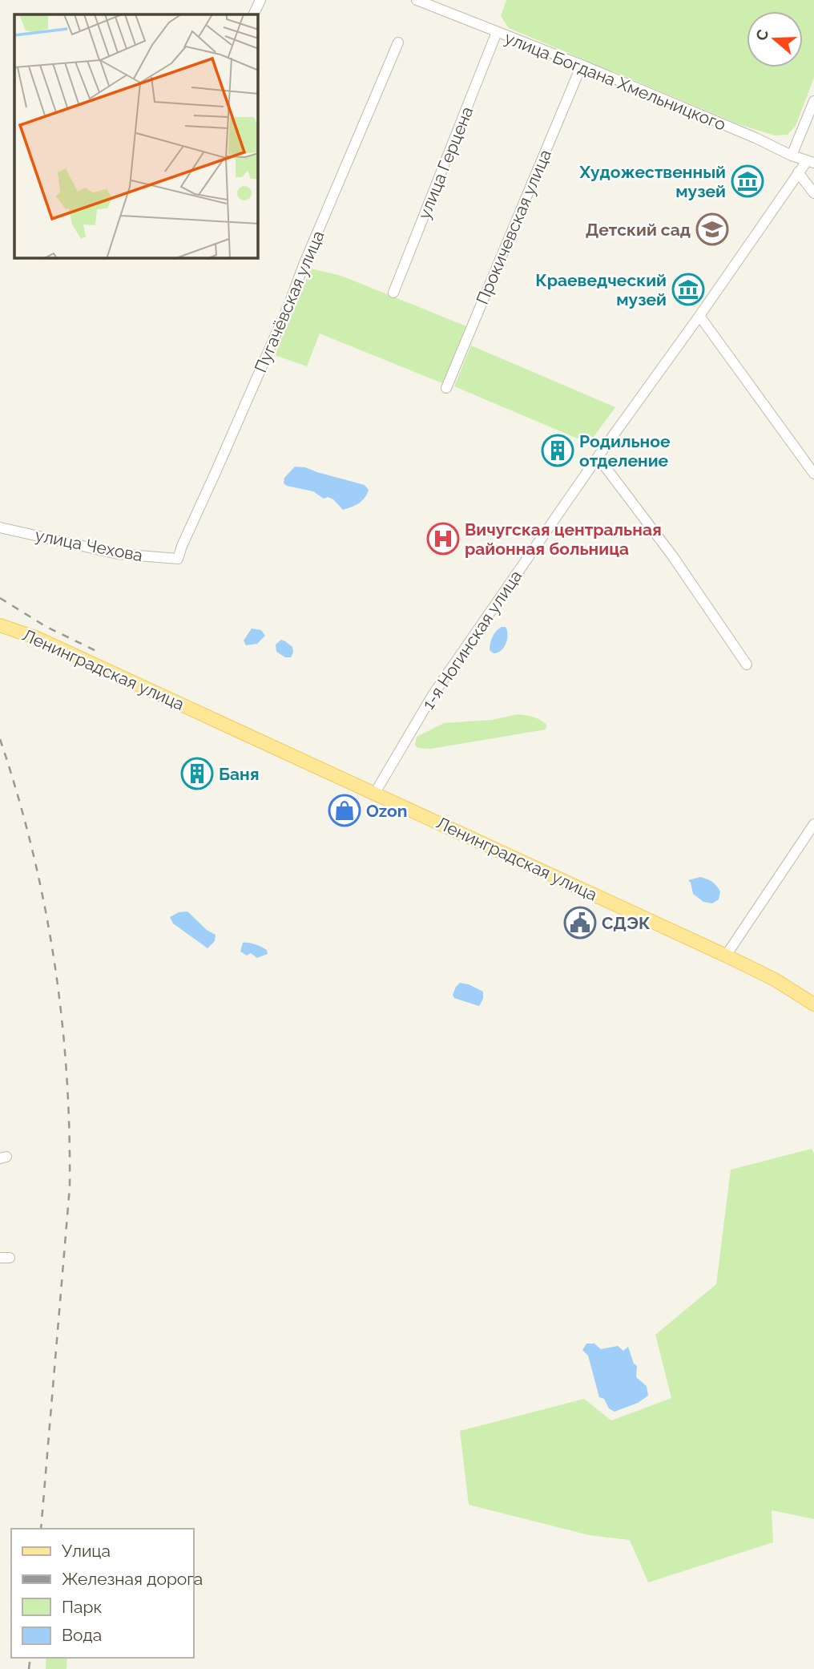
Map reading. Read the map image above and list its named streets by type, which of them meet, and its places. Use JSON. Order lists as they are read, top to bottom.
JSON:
{
  "streets": {
    "main road": ["Ленинградская улица"],
    "street": [
      "улица Богдана Хмельницкого",
      "улица Герцена",
      "Прокичевская улица",
      "Пугачёвская улица",
      "улица Чехова",
      "1-я Ногинская улица"
    ]
  },
  "crossings": [
    ["улица Богдана Хмельницкого", "улица Герцена"],
    ["улица Богдана Хмельницкого", "Прокичевская улица"],
    ["улица Богдана Хмельницкого", "1-я Ногинская улица"],
    ["Пугачёвская улица", "улица Чехова"],
    ["1-я Ногинская улица", "Ленинградская улица"]
  ],
  "places": {
    "museum": ["Художественный музей", "Краеведческий музей"],
    "school or university": ["Детский сад"],
    "building": ["Родильное отделение", "Баня"],
    "hospital": ["Вичугская центральная районная больница"],
    "shop": ["Ozon"],
    "public building": ["СДЭК"]
  },
  "legend": [
    "Улица",
    "Железная дорога",
    "Парк",
    "Вода"
  ],
  "north": "left"
}
